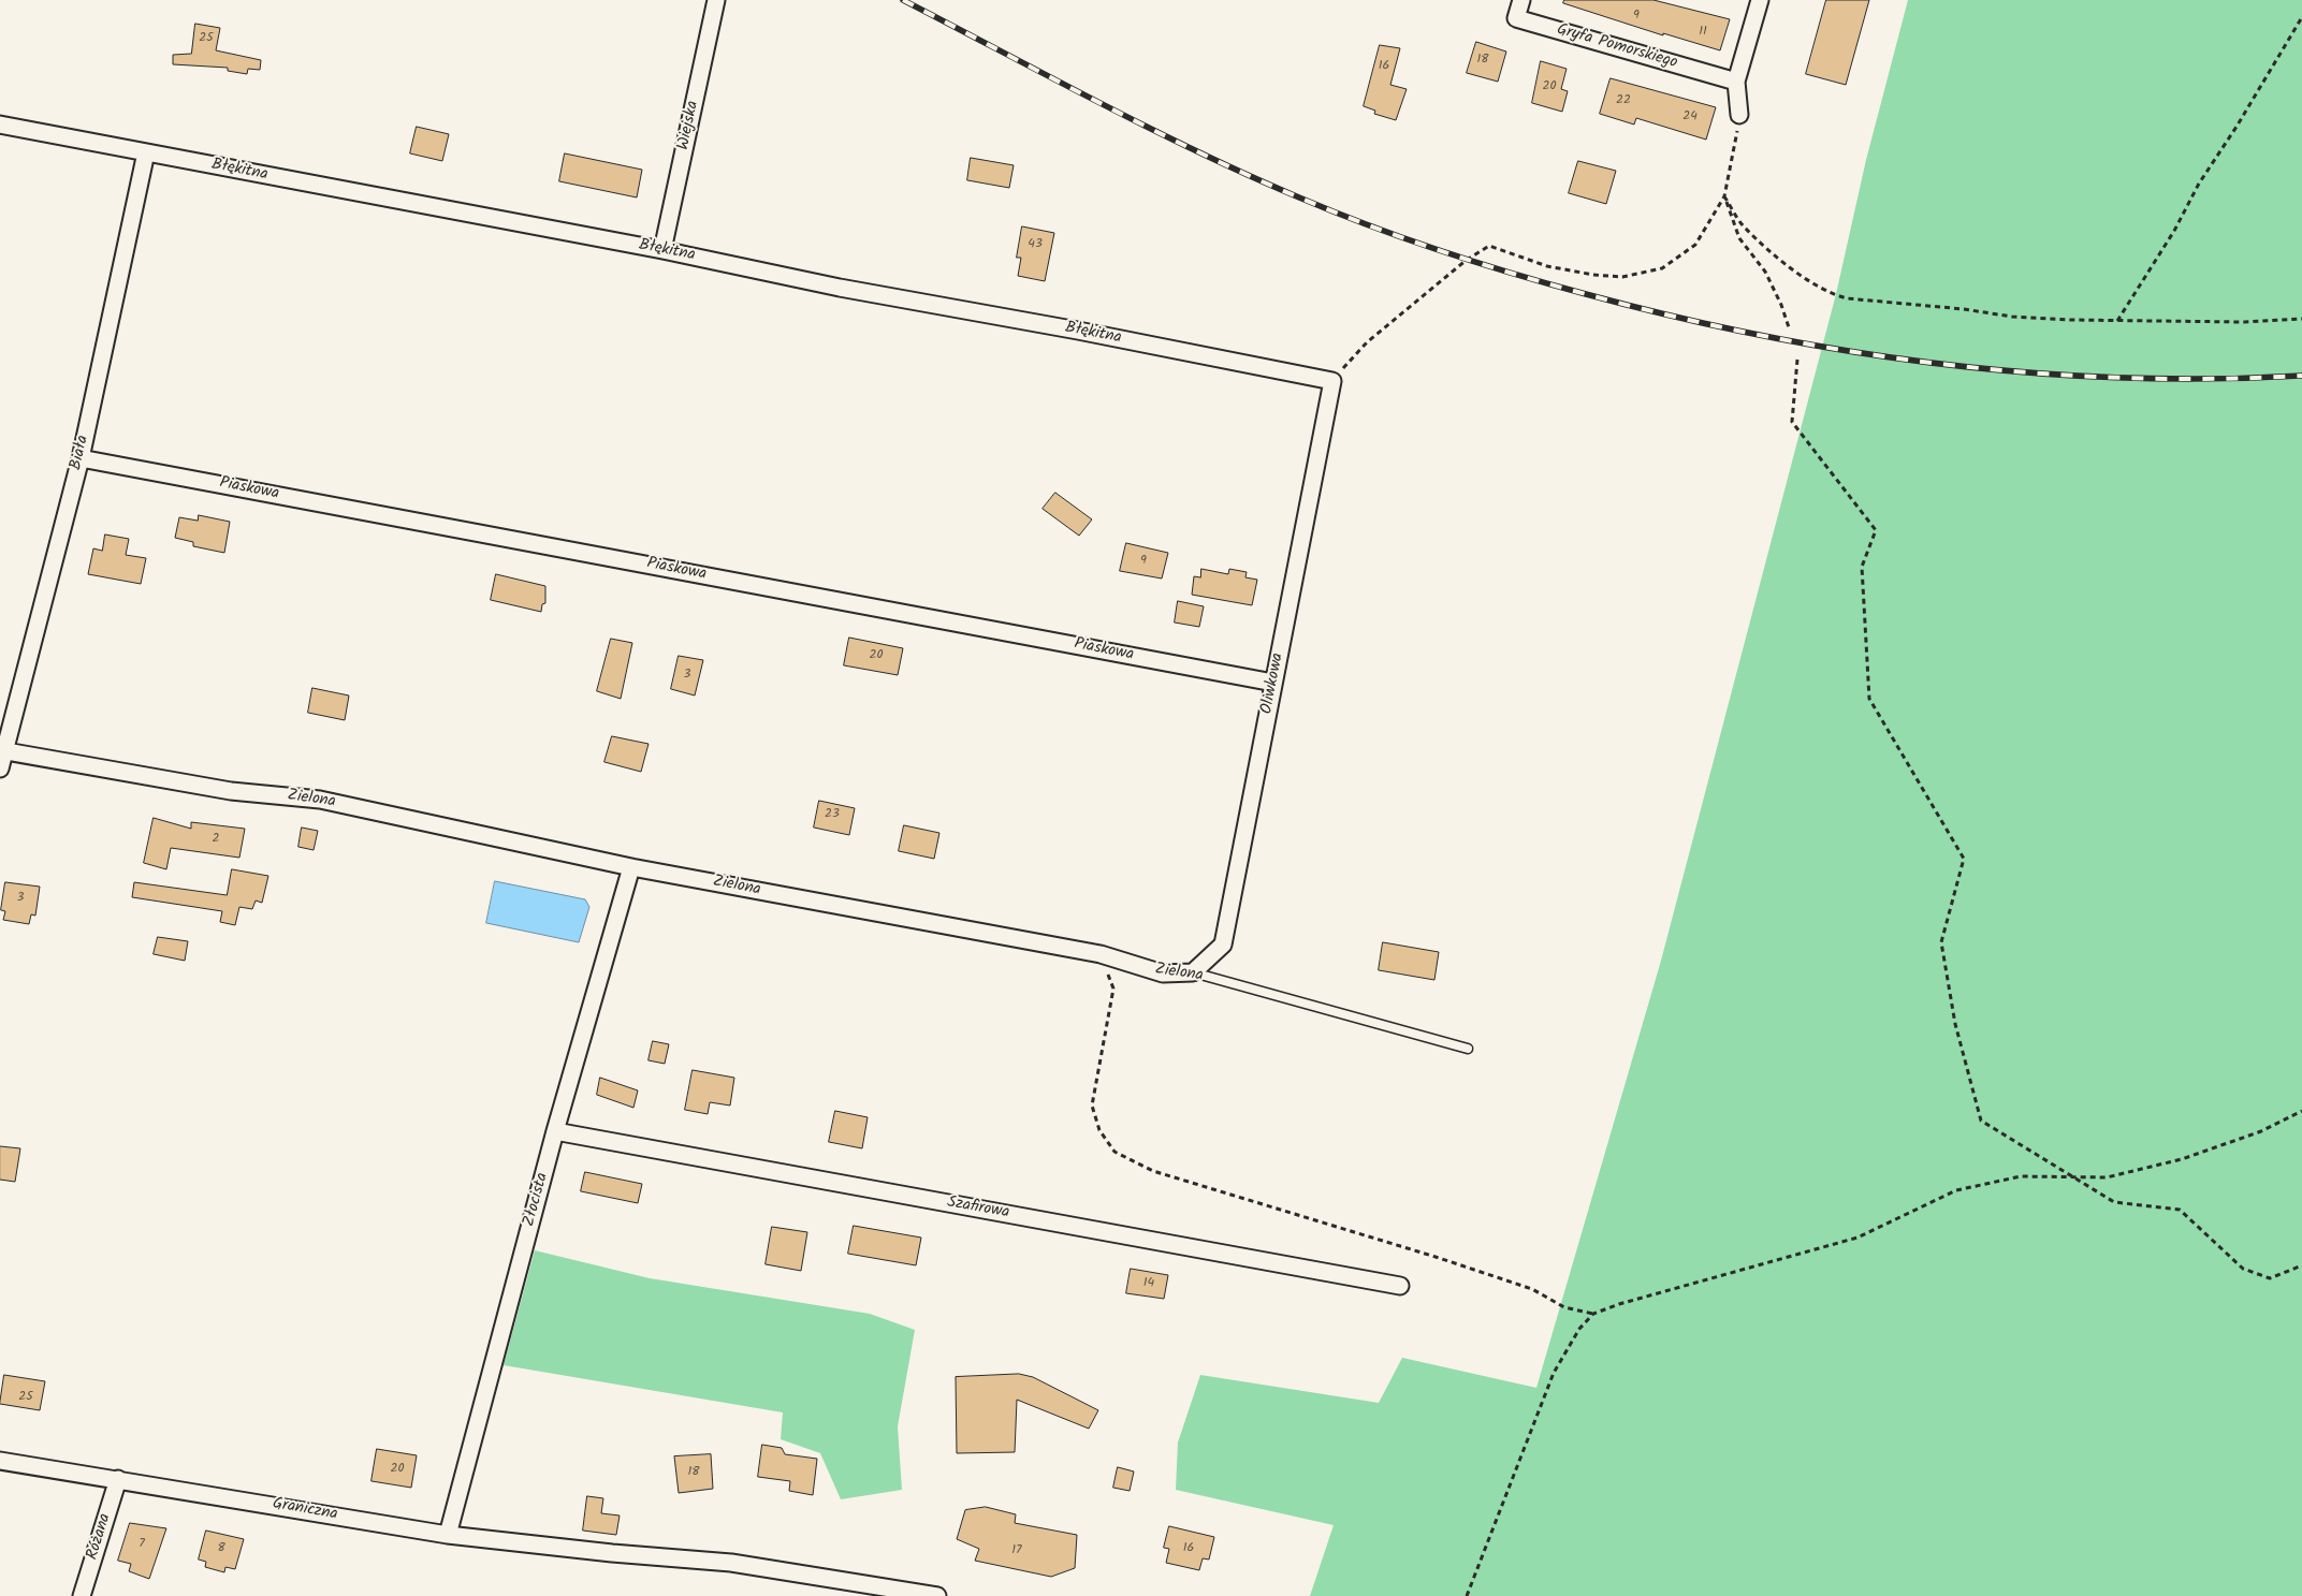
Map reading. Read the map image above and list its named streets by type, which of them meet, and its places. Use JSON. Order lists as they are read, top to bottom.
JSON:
{
  "streets": {
    "street": [
      "Gryfa Pomorskiego",
      "Wiejska",
      "Błękitna",
      "Biała",
      "Piaskowa",
      "Oliwkowa",
      "Zielona",
      "Złocista",
      "Szafirowa",
      "Graniczna",
      "Różana"
    ]
  },
  "crossings": [
    ["Wiejska", "Błękitna"],
    ["Błękitna", "Biała"],
    ["Błękitna", "Oliwkowa"],
    ["Biała", "Piaskowa"],
    ["Biała", "Zielona"],
    ["Piaskowa", "Oliwkowa"],
    ["Oliwkowa", "Zielona"],
    ["Zielona", "Złocista"],
    ["Złocista", "Szafirowa"],
    ["Złocista", "Graniczna"],
    ["Graniczna", "Różana"]
  ],
  "house_numbers": [
    "9",
    "11",
    "25",
    "18",
    "16",
    "20",
    "22",
    "24",
    "43",
    "9",
    "20",
    "3",
    "23",
    "2",
    "3",
    "14",
    "25",
    "20",
    "18",
    "7",
    "8",
    "16",
    "17"
  ]
}
